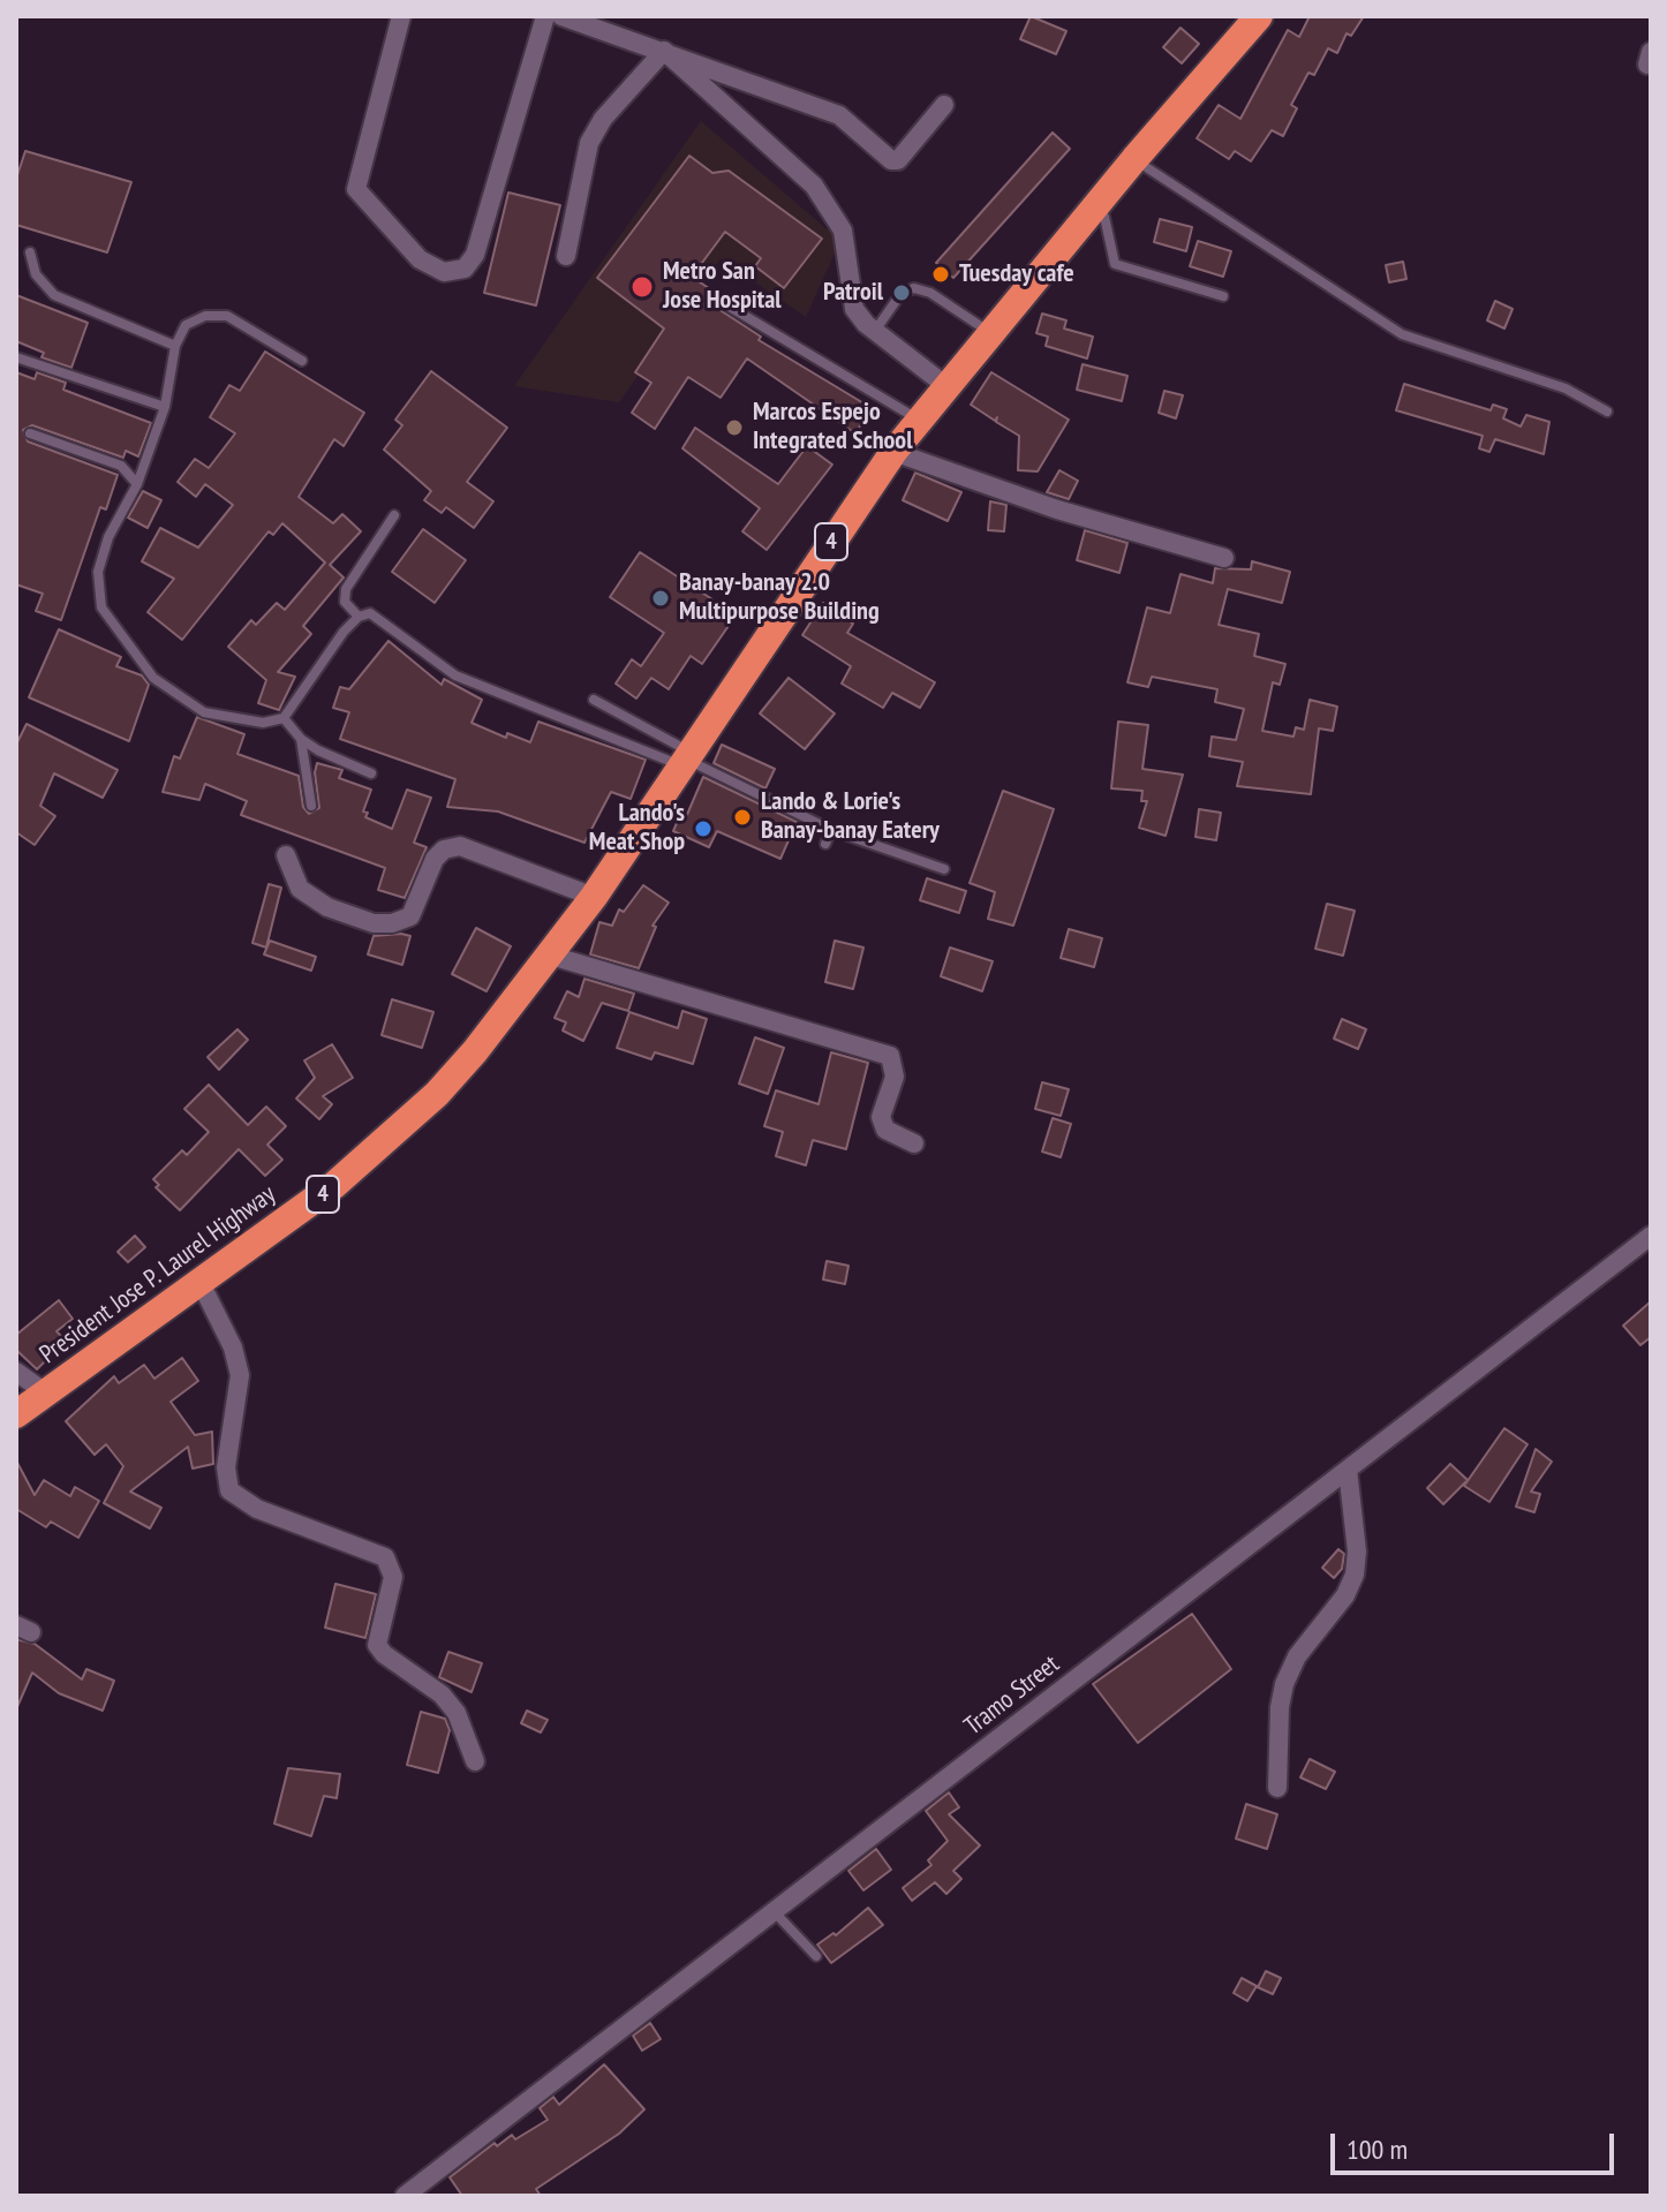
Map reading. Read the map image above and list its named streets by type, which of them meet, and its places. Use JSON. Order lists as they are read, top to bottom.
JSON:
{
  "streets": {
    "highway": ["4", "President Jose P. Laurel Highway"],
    "street": ["Tramo Street"]
  },
  "places": [
    "Tuesday cafe",
    "Metro San Jose Hospital",
    "Patroil",
    "Marcos Espejo Integrated School",
    "Banay-banay 2.0 Multipurpose Building",
    "Lando & Lorie's Banay-banay Eatery",
    "Lando's Meat Shop"
  ],
  "scale_bar": "100 m"
}
